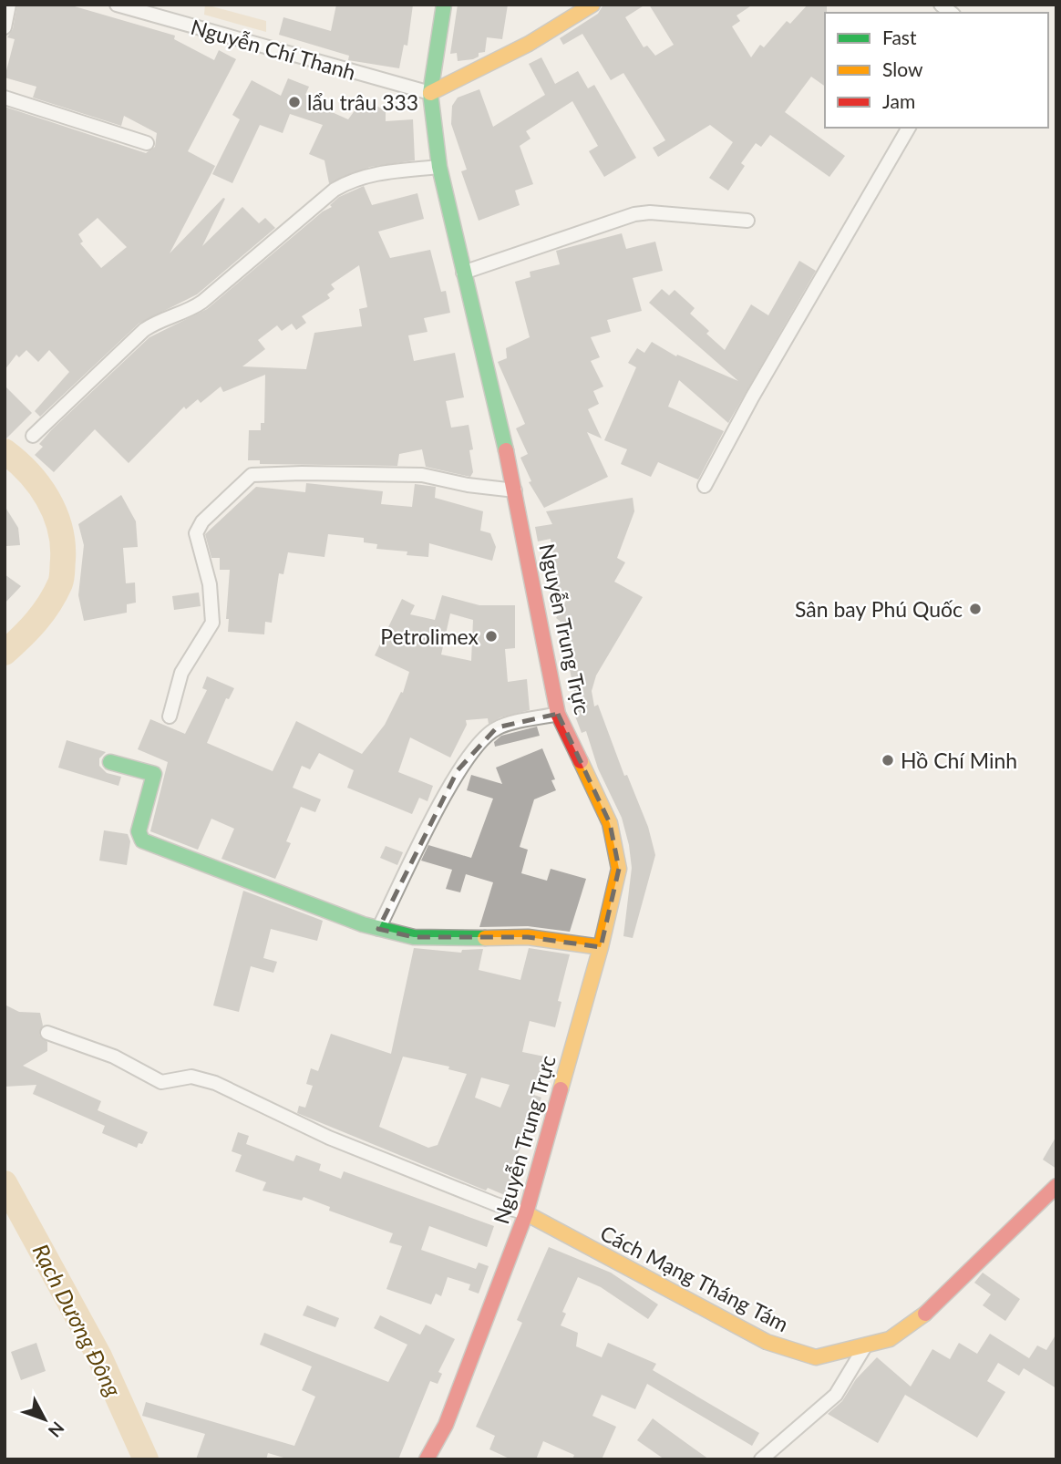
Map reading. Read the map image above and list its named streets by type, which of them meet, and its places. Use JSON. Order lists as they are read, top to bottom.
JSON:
{
  "streets": {
    "main road": ["Nguyễn Trung Trực", "Cách Mạng Tháng Tám"],
    "street": ["Nguyễn Chí Thanh"]
  },
  "crossings": [
    ["Nguyễn Chí Thanh", "Nguyễn Trung Trực"],
    ["Nguyễn Trung Trực", "Cách Mạng Tháng Tám"]
  ],
  "water": ["Rạch Dương Đông"],
  "places": [
    "lẩu trâu 333",
    "Sân bay Phú Quốc",
    "Petrolimex",
    "Hồ Chí Minh"
  ],
  "legend": ["Fast", "Slow", "Jam"],
  "north": "bottom right"
}
